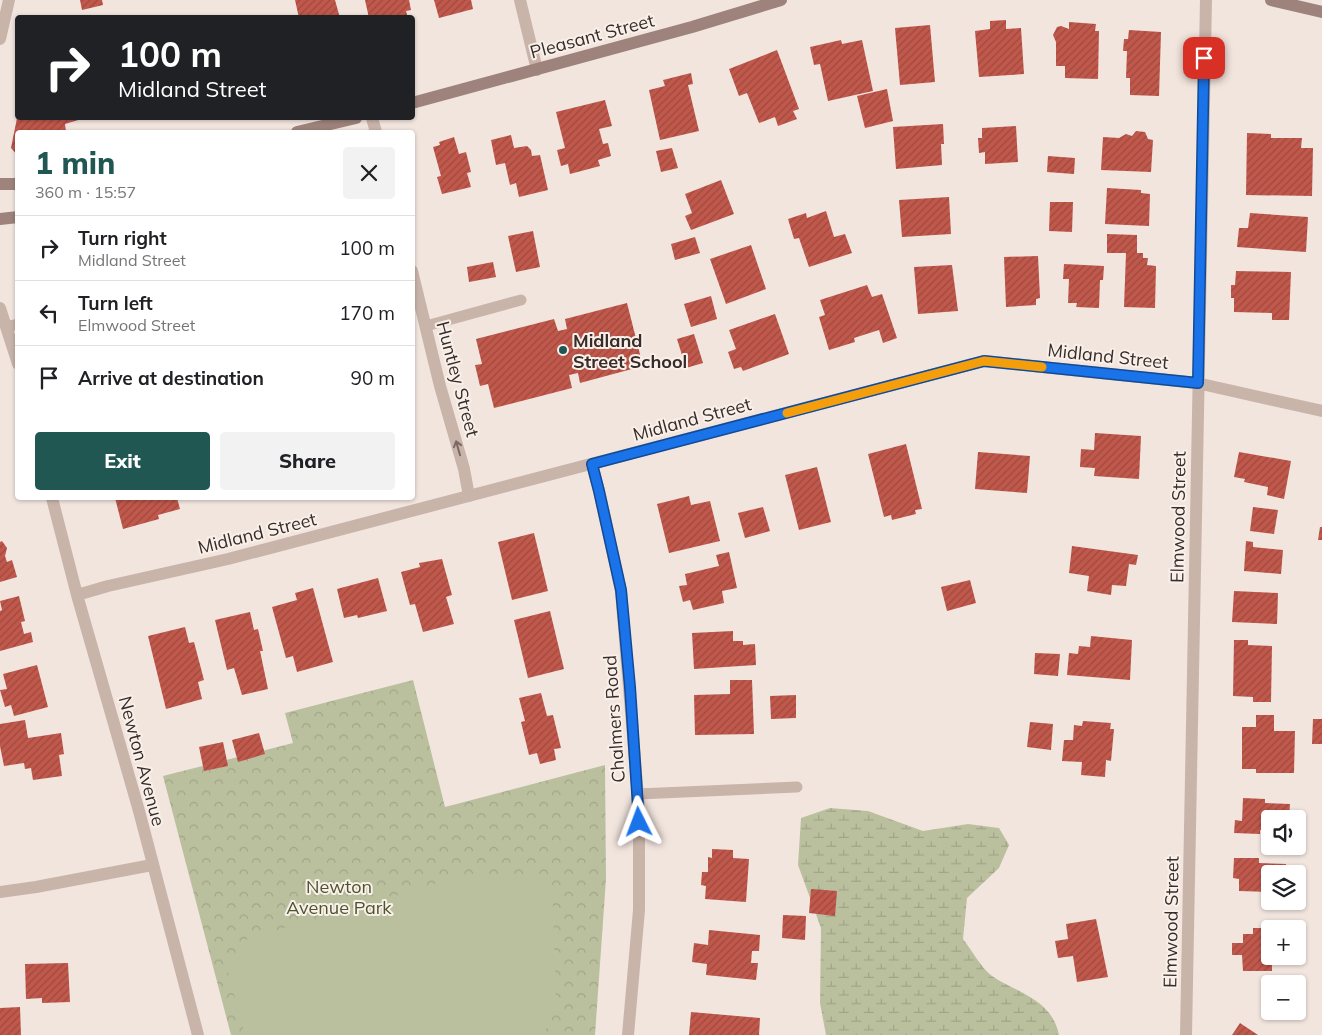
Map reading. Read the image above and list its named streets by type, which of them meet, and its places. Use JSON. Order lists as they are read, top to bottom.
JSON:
{
  "streets": {
    "main road": ["Pleasant Street"],
    "street": [
      "Midland Street",
      "Huntley Street",
      "Elmwood Street",
      "Chalmers Road",
      "Newton Avenue"
    ]
  },
  "crossings": [
    ["Midland Street", "Huntley Street"],
    ["Midland Street", "Elmwood Street"],
    ["Midland Street", "Chalmers Road"],
    ["Midland Street", "Newton Avenue"]
  ],
  "one_way": ["Huntley Street"],
  "parks": ["Newton Avenue Park"],
  "places": ["Midland Street School"],
  "page": {
    "turn": ["100 m", "Midland Street"],
    "heading": ["1 min", "360 m · 15:57"],
    "list": [
      {
        "name": "Turn right",
        "note": "Midland Street",
        "value": "100 m"
      },
      {
        "name": "Turn left",
        "note": "Elmwood Street",
        "value": "170 m"
      },
      {
        "name": "Arrive at destination",
        "value": "90 m"
      }
    ],
    "buttons": ["Exit", "Share"],
    "map_buttons": ["+", "−"]
  }
}
